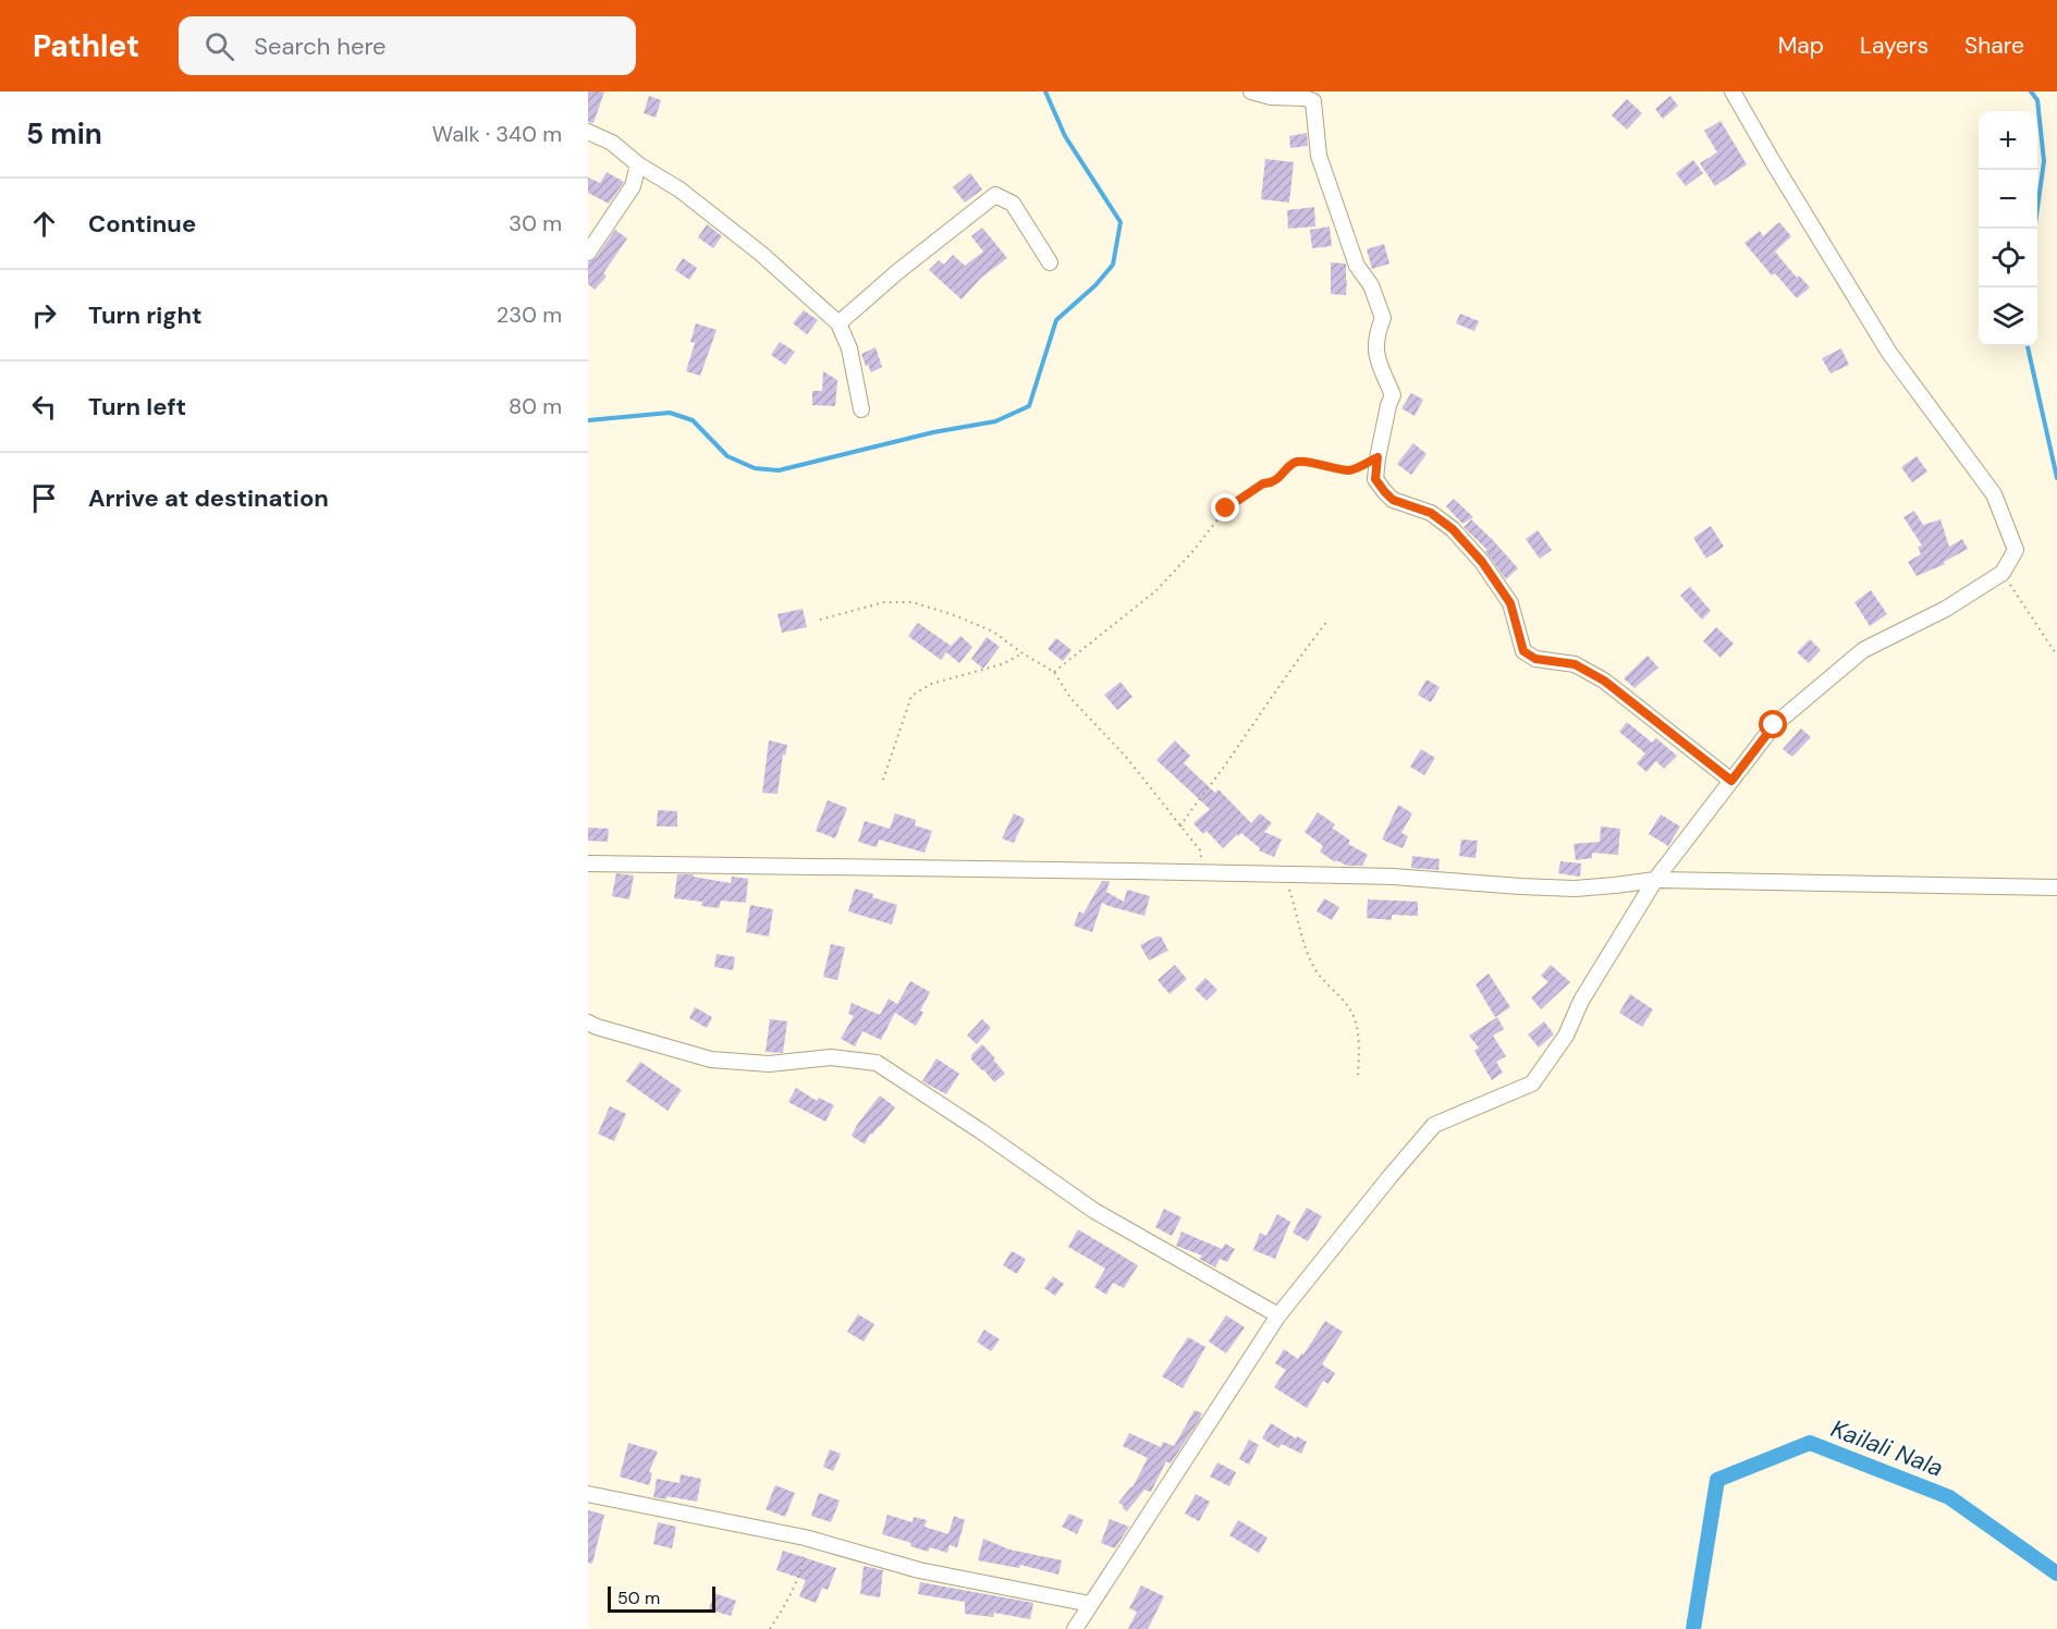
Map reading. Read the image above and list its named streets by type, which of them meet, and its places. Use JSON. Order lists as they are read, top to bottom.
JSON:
{
  "water": ["Kailali Nala"],
  "scale_bar": "50 m",
  "page": {
    "header": "Pathlet",
    "search": "Search here",
    "nav": ["Map", "Layers", "Share"],
    "heading": ["5 min", "Walk · 340 m"],
    "map_buttons": ["+", "−"],
    "list": [
      ["Continue", "30 m"],
      ["Turn right", "230 m"],
      ["Turn left", "80 m"],
      "Arrive at destination"
    ],
    "scale": "50 m"
  }
}
